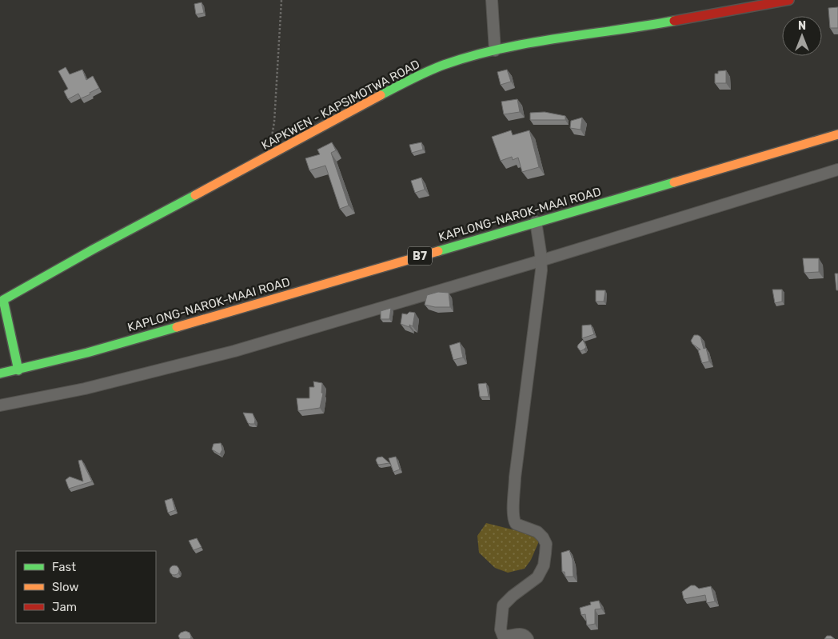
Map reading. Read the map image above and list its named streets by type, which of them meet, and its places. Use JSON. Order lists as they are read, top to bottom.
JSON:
{
  "streets": {
    "main road": ["KAPKWEN - KAPSIMOTWA ROAD", "KAPLONG-NAROK-MAAI ROAD", "B7"]
  },
  "crossings": [
    ["KAPKWEN - KAPSIMOTWA ROAD", "KAPLONG-NAROK-MAAI ROAD"]
  ],
  "legend": ["Fast", "Slow", "Jam"],
  "north": "top"
}
